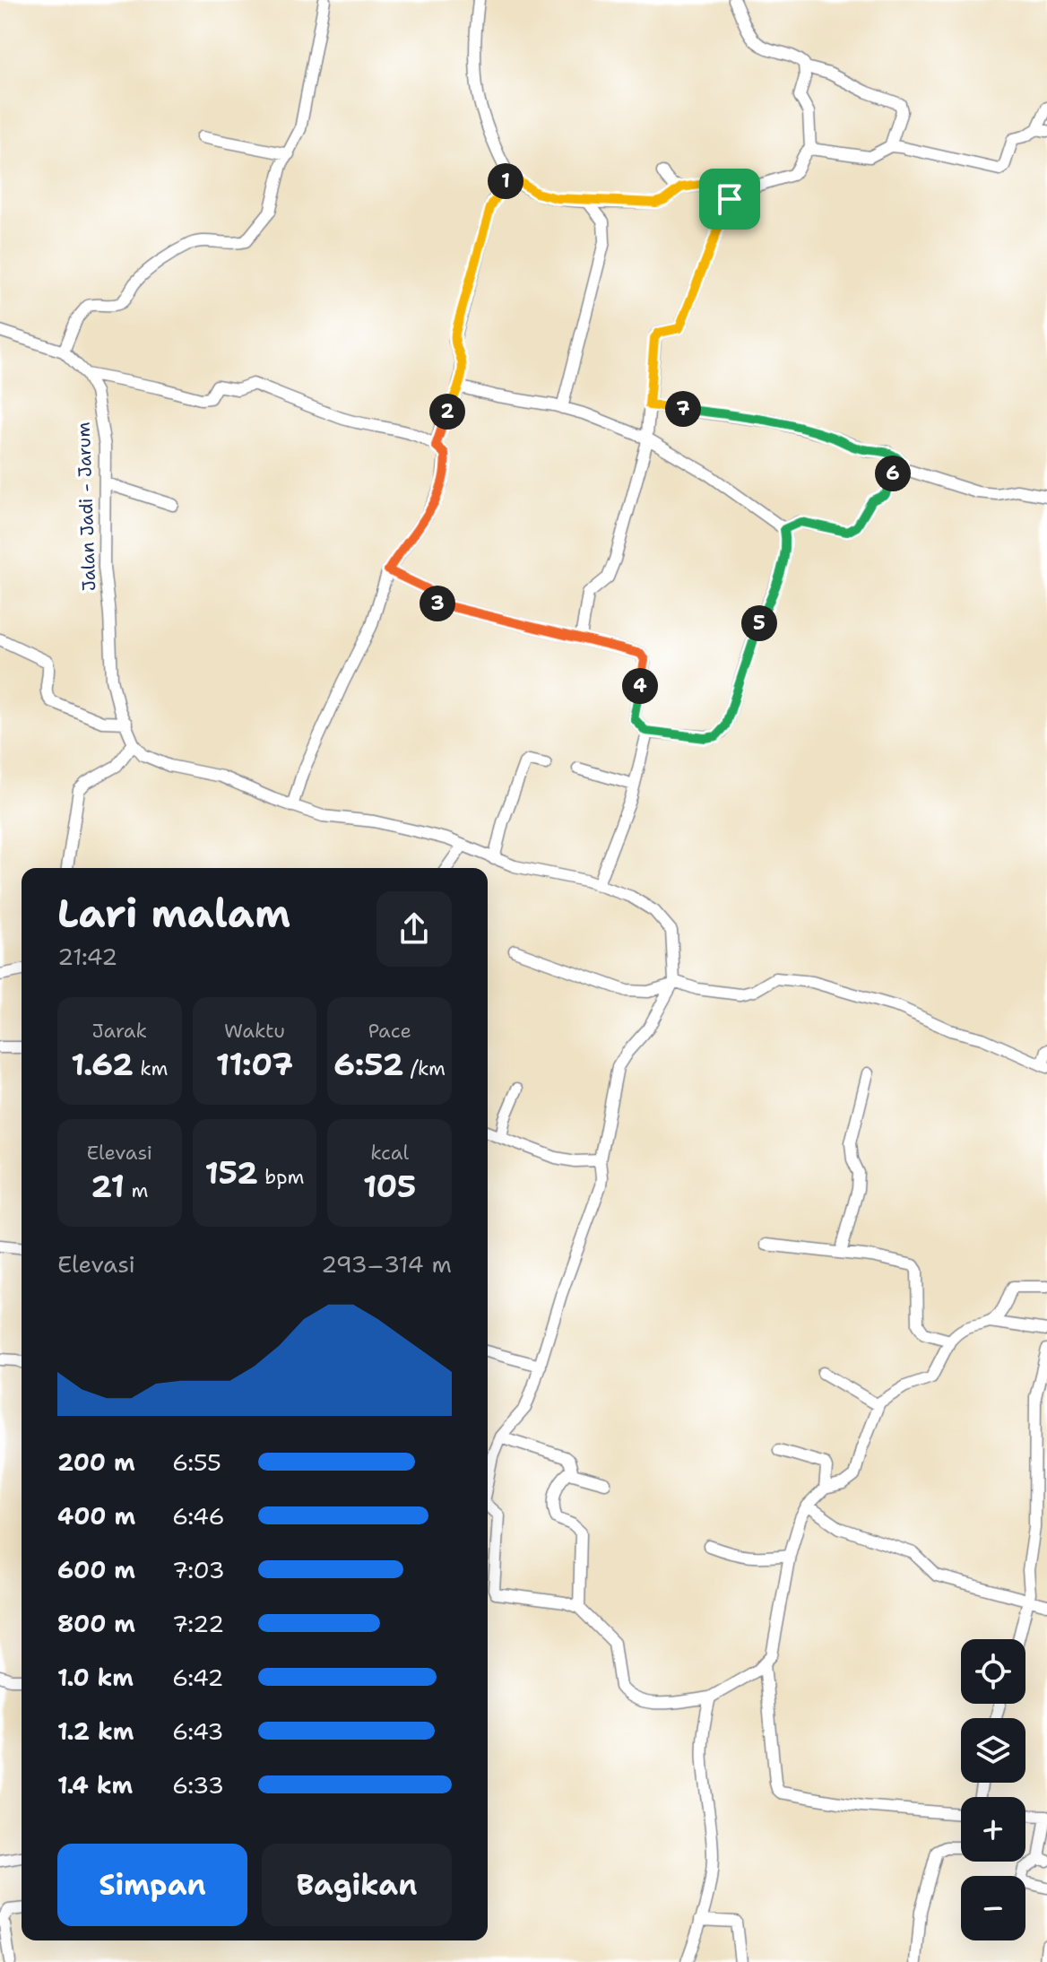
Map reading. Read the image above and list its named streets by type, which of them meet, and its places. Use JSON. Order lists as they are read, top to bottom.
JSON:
{
  "streets": {
    "street": ["Jalan Jadi - Jarum"]
  },
  "page": {
    "pins": [
      "1",
      "7",
      "2",
      "6",
      "3",
      "5",
      "4"
    ],
    "heading": ["Lari malam", "21:42"],
    "stats": [
      ["Jarak", "1.62 km"],
      ["Waktu", "11:07"],
      ["Pace", "6:52 /km"],
      ["Elevasi", "21 m"],
      ["152 bpm"],
      ["kcal", "105"]
    ],
    "chart": ["Elevasi", "293–314 m"],
    "list": [
      {
        "name": "200 m",
        "note": "6:55"
      },
      {
        "name": "400 m",
        "note": "6:46"
      },
      {
        "name": "600 m",
        "note": "7:03"
      },
      {
        "name": "800 m",
        "note": "7:22"
      },
      {
        "name": "1.0 km",
        "note": "6:42"
      },
      {
        "name": "1.2 km",
        "note": "6:43"
      },
      {
        "name": "1.4 km",
        "note": "6:33"
      }
    ],
    "map_buttons": ["+", "−"],
    "buttons": ["Simpan", "Bagikan"]
  }
}
